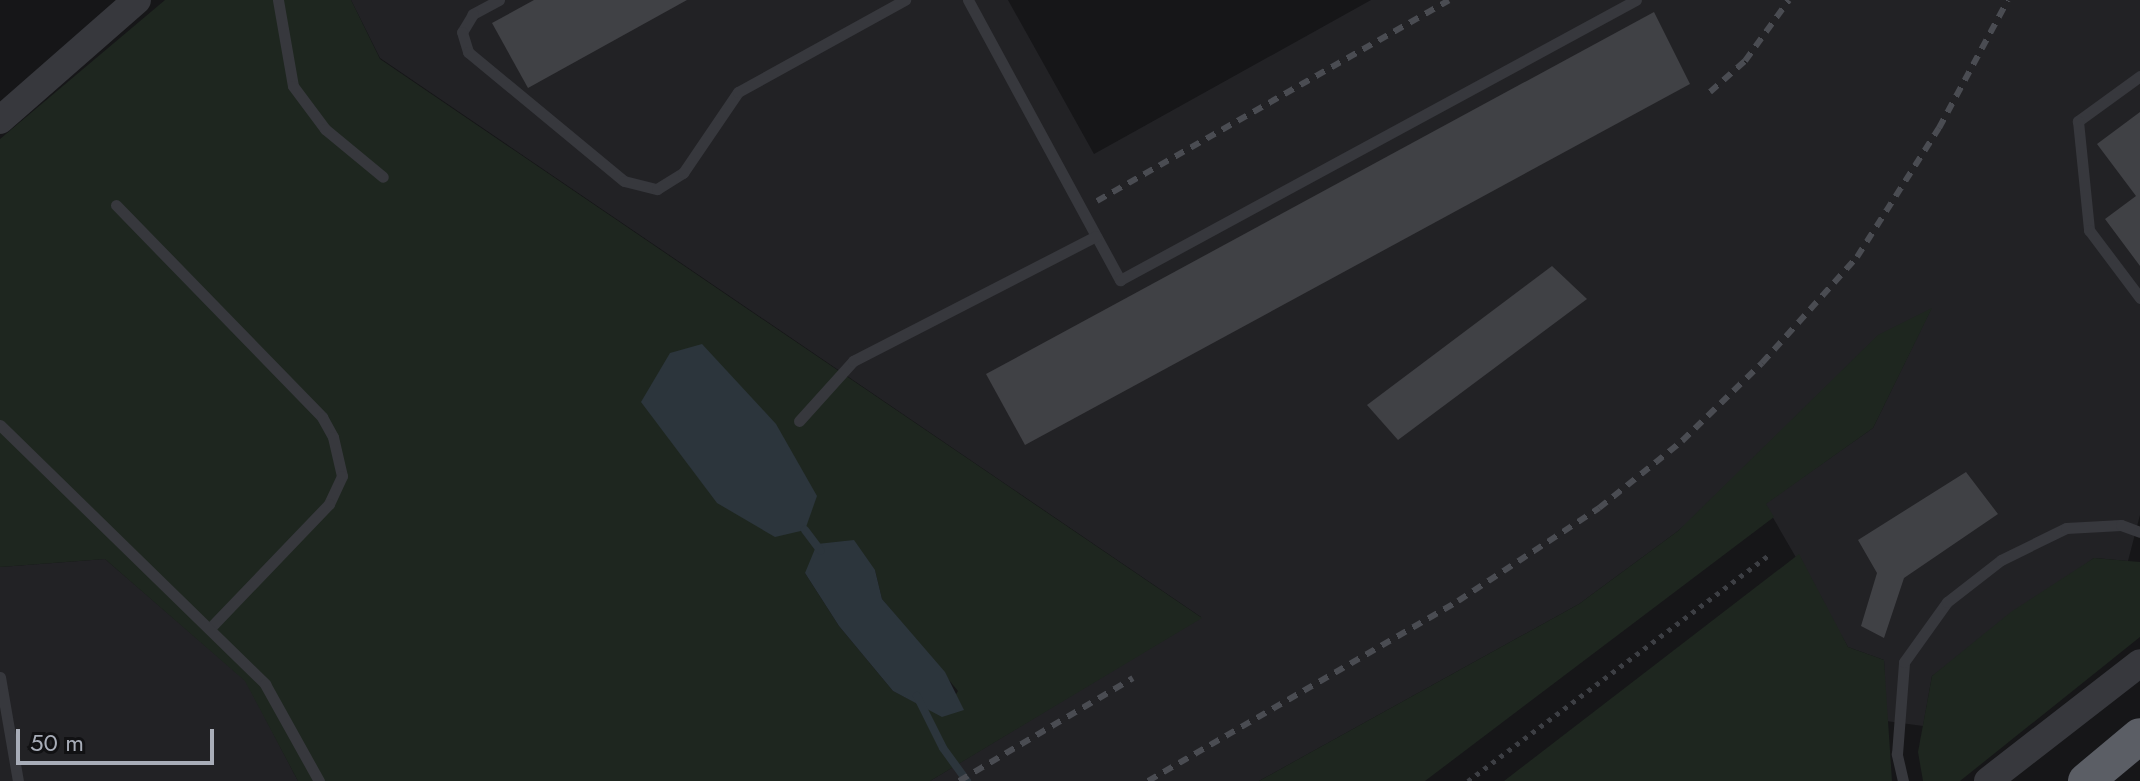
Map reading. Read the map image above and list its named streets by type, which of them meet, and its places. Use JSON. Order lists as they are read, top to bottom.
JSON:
{
  "scale_bar": "50 m"
}
